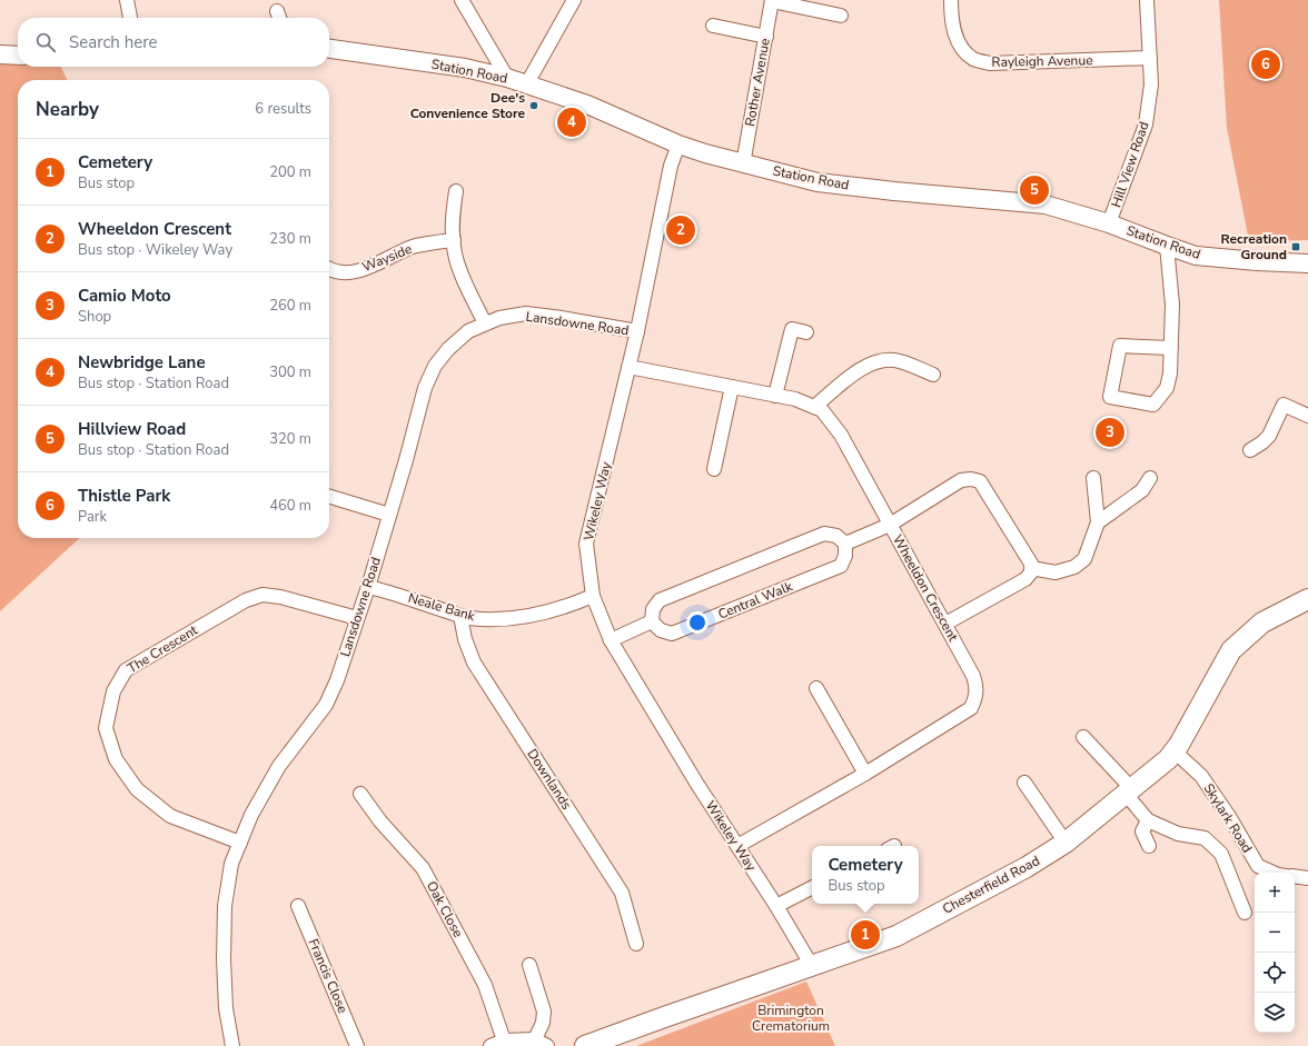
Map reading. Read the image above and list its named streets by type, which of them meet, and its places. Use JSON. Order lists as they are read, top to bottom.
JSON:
{
  "streets": {
    "highway": ["Chesterfield Road"],
    "main road": ["Station Road"],
    "street": [
      "Rayleigh Avenue",
      "Rother Avenue",
      "Hill View Road",
      "Wayside",
      "Lansdowne Road",
      "Wikeley Way",
      "Wheeldon Crescent",
      "Central Walk",
      "Neale Bank",
      "The Crescent",
      "Downlands",
      "Skylark Road",
      "Oak Close",
      "Francis Close"
    ]
  },
  "crossings": [
    ["Rayleigh Avenue", "Hill View Road"],
    ["Station Road", "Rother Avenue"],
    ["Station Road", "Hill View Road"],
    ["Station Road", "Wikeley Way"],
    ["Lansdowne Road", "Wikeley Way"],
    ["Lansdowne Road", "Neale Bank"],
    ["Lansdowne Road", "The Crescent"],
    ["Wikeley Way", "Wheeldon Crescent"],
    ["Wikeley Way", "Neale Bank"],
    ["Wikeley Way", "Chesterfield Road"],
    ["Neale Bank", "Downlands"],
    ["Skylark Road", "Chesterfield Road"]
  ],
  "parks": ["Brimington Crematorium"],
  "places": {
    "other": ["Dee's Convenience Store"],
    "transit": ["Recreation Ground"]
  },
  "page": {
    "search": "Search here",
    "pins": [
      "6",
      "4",
      "5",
      "2",
      "3",
      "1"
    ],
    "heading": ["Nearby", "6 results"],
    "list": [
      {
        "mark": "1",
        "name": "Cemetery",
        "note": "Bus stop",
        "value": "200 m"
      },
      {
        "mark": "2",
        "name": "Wheeldon Crescent",
        "note": "Bus stop · Wikeley Way",
        "value": "230 m"
      },
      {
        "mark": "3",
        "name": "Camio Moto",
        "note": "Shop",
        "value": "260 m"
      },
      {
        "mark": "4",
        "name": "Newbridge Lane",
        "note": "Bus stop · Station Road",
        "value": "300 m"
      },
      {
        "mark": "5",
        "name": "Hillview Road",
        "note": "Bus stop · Station Road",
        "value": "320 m"
      },
      {
        "mark": "6",
        "name": "Thistle Park",
        "note": "Park",
        "value": "460 m"
      }
    ],
    "popup": ["Cemetery", "Bus stop"],
    "map_buttons": ["+", "−"]
  }
}
